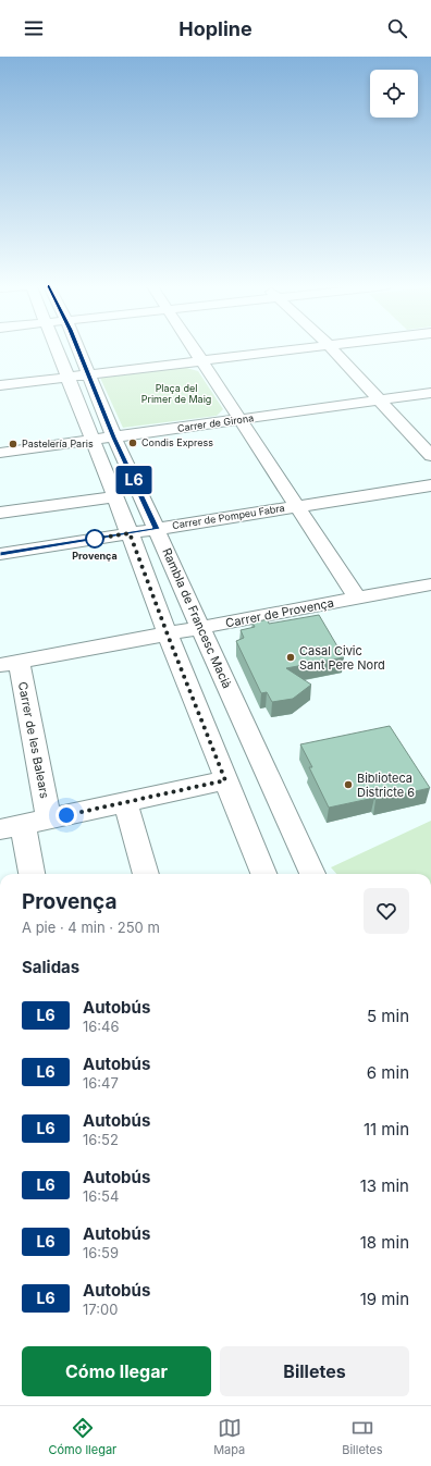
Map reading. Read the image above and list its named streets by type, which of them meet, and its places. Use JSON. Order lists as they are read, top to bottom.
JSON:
{
  "streets": {
    "street": [
      "Carrer de Girona",
      "Carrer de Pompeu Fabra",
      "Carrer de Provença",
      "Rambla de Francesc Macià",
      "Carrer de les Balears"
    ]
  },
  "crossings": [
    ["Carrer de Girona", "Rambla de Francesc Macià"],
    ["Carrer de Pompeu Fabra", "Rambla de Francesc Macià"],
    ["Carrer de Provença", "Rambla de Francesc Macià"],
    ["Carrer de Provença", "Carrer de les Balears"]
  ],
  "parks": ["Plaça del Primer de Maig"],
  "places": [
    "Condis Express",
    "Pastelería Paris",
    "Provença",
    "Casal Civic Sant Pere Nord",
    "Biblioteca Districte 6"
  ],
  "lines": ["bus line L6"],
  "page": {
    "header": "Hopline",
    "on_map": "L6",
    "heading": [
      ["Provença", "A pie · 4 min · 250 m"],
      "Salidas"
    ],
    "list": [
      {
        "mark": "L6",
        "name": "Autobús",
        "note": "16:46",
        "value": "5 min"
      },
      {
        "mark": "L6",
        "name": "Autobús",
        "note": "16:47",
        "value": "6 min"
      },
      {
        "mark": "L6",
        "name": "Autobús",
        "note": "16:52",
        "value": "11 min"
      },
      {
        "mark": "L6",
        "name": "Autobús",
        "note": "16:54",
        "value": "13 min"
      },
      {
        "mark": "L6",
        "name": "Autobús",
        "note": "16:59",
        "value": "18 min"
      },
      {
        "mark": "L6",
        "name": "Autobús",
        "note": "17:00",
        "value": "19 min"
      }
    ],
    "buttons": ["Cómo llegar", "Billetes"],
    "tabs": ["Cómo llegar", "Mapa", "Billetes"]
  }
}
